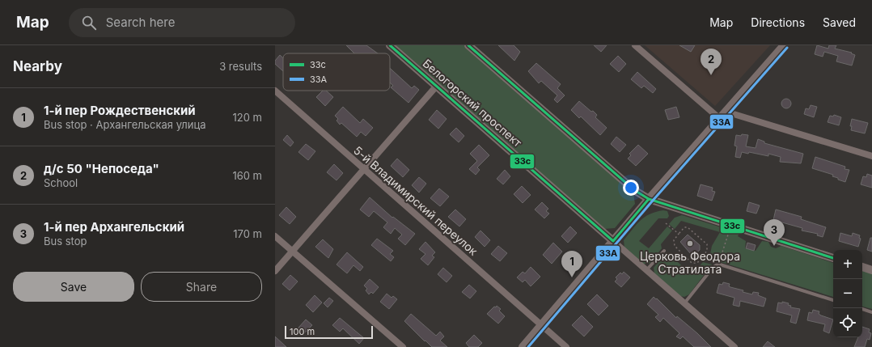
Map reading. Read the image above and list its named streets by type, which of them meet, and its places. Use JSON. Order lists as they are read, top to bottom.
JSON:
{
  "streets": {
    "street": ["Белогорский проспект", "5-й Владимирский переулок"]
  },
  "places": ["Церковь Феодора Стратилата"],
  "lines": ["transit line 33с", "transit line 33А"],
  "legend": ["33с", "33А"],
  "scale_bar": "100 m",
  "page": {
    "header": "Map",
    "search": "Search here",
    "nav": ["Map", "Directions", "Saved"],
    "heading": ["Nearby", "3 results"],
    "pins": ["2", "3", "1"],
    "list": [
      {
        "mark": "1",
        "name": "1-й пер Рождественский",
        "note": "Bus stop · Архангельская улица",
        "value": "120 m"
      },
      {
        "mark": "2",
        "name": "д/с 50 \"Непоседа\"",
        "note": "School",
        "value": "160 m"
      },
      {
        "mark": "3",
        "name": "1-й пер Архангельский",
        "note": "Bus stop",
        "value": "170 m"
      }
    ],
    "map_buttons": ["+", "−"],
    "buttons": ["Save", "Share"],
    "scale": "100 m"
  }
}
